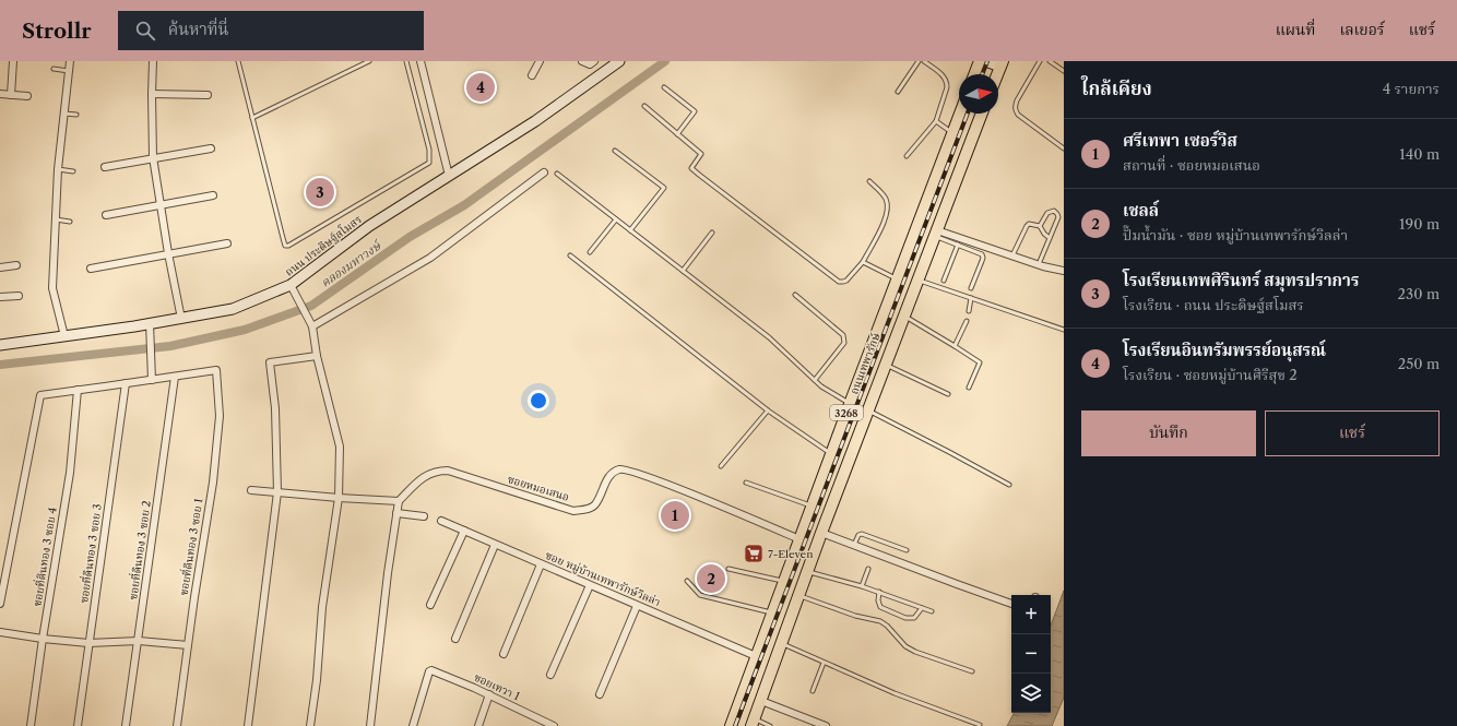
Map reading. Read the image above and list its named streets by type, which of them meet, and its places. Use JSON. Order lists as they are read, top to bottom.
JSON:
{
  "streets": {
    "main road": ["ถนนเทพารักษ์", "3268"],
    "street": [
      "ถนน ประดิษฐ์สโมสร",
      "ซอยหมอเสนอ",
      "ซอยที่ดินทอง 3 ซอย 1",
      "ซอยที่ดินทอง 3 ซอย 2",
      "ซอยที่ดินทอง 3 ซอย 3",
      "ซอยที่ดินทอง 3 ซอย 4",
      "ซอย หมู่บ้านเทพารักษ์วิลล่า",
      "ซอยเทวา 1"
    ]
  },
  "crossings": [
    ["ถนนเทพารักษ์", "ซอยหมอเสนอ"],
    ["ถนนเทพารักษ์", "ซอย หมู่บ้านเทพารักษ์วิลล่า"],
    ["ซอยที่ดินทอง 3 ซอย 1", "ซอยที่ดินทอง 3 ซอย 2"]
  ],
  "water": ["คลองมหาวงษ์"],
  "places": {
    "supermarket": ["7-Eleven"]
  },
  "north": "right",
  "page": {
    "header": "Strollr",
    "search": "ค้นหาที่นี่",
    "nav": ["แผนที่", "เลเยอร์", "แชร์"],
    "heading": ["ใกล้เคียง", "4 รายการ"],
    "pins": [
      "4",
      "3",
      "1",
      "2"
    ],
    "list": [
      {
        "mark": "1",
        "name": "ศรีเทพา เซอร์วิส",
        "note": "สถานที่ · ซอยหมอเสนอ",
        "value": "140 m"
      },
      {
        "mark": "2",
        "name": "เชลล์",
        "note": "ปั๊มน้ำมัน · ซอย หมู่บ้านเทพารักษ์วิลล่า",
        "value": "190 m"
      },
      {
        "mark": "3",
        "name": "โรงเรียนเทพศิรินทร์ สมุทรปราการ",
        "note": "โรงเรียน · ถนน ประดิษฐ์สโมสร",
        "value": "230 m"
      },
      {
        "mark": "4",
        "name": "โรงเรียนอินทรัมพรรย์อนุสรณ์",
        "note": "โรงเรียน · ซอยหมู่บ้านศิรีสุข 2",
        "value": "250 m"
      }
    ],
    "buttons": ["บันทึก", "แชร์"],
    "map_buttons": ["+", "−"]
  }
}
